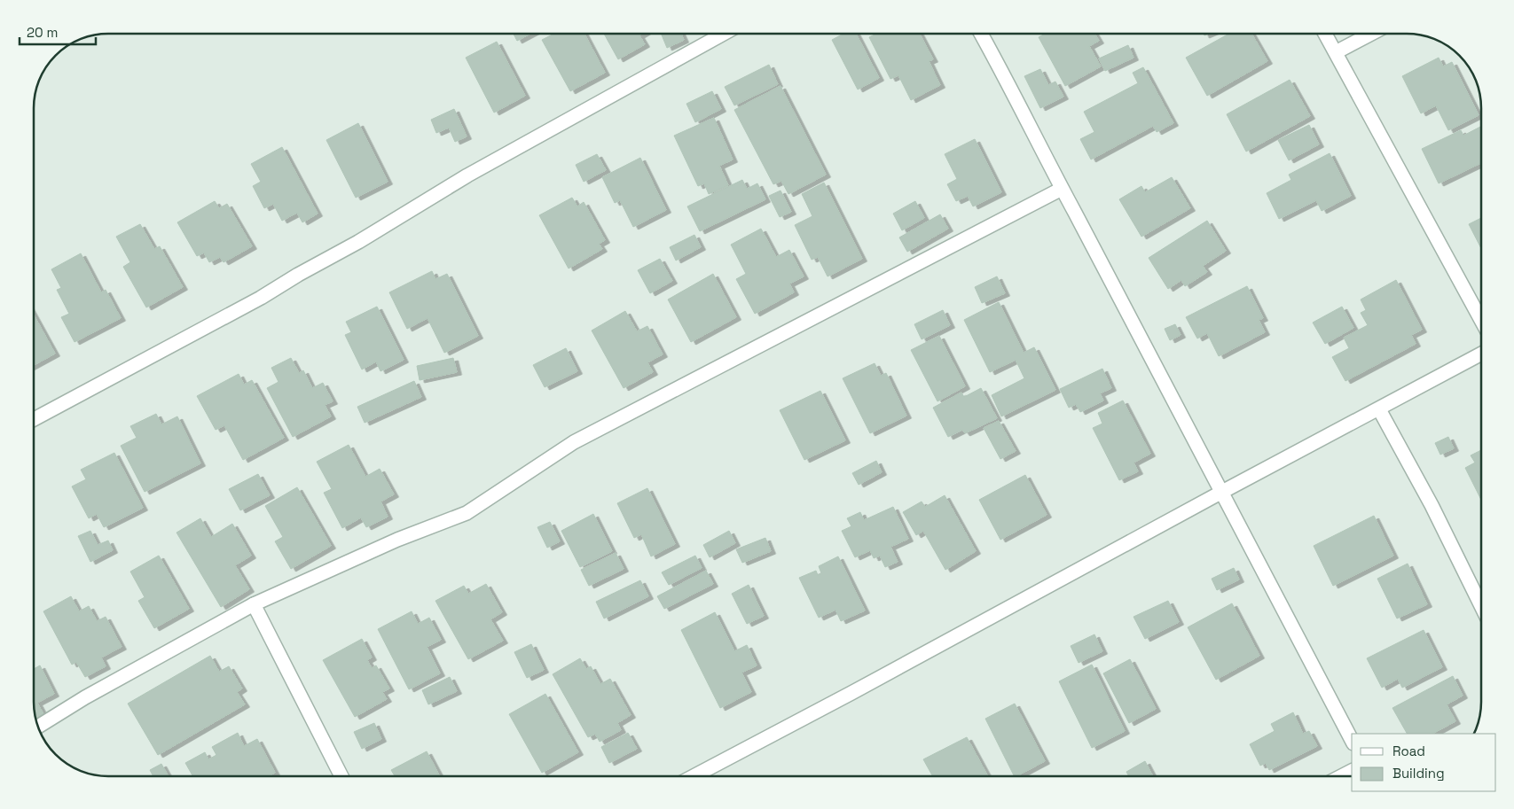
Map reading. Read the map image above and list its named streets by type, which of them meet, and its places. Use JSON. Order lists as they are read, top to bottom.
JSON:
{
  "legend": ["Road", "Building"],
  "scale_bar": "20 m"
}
